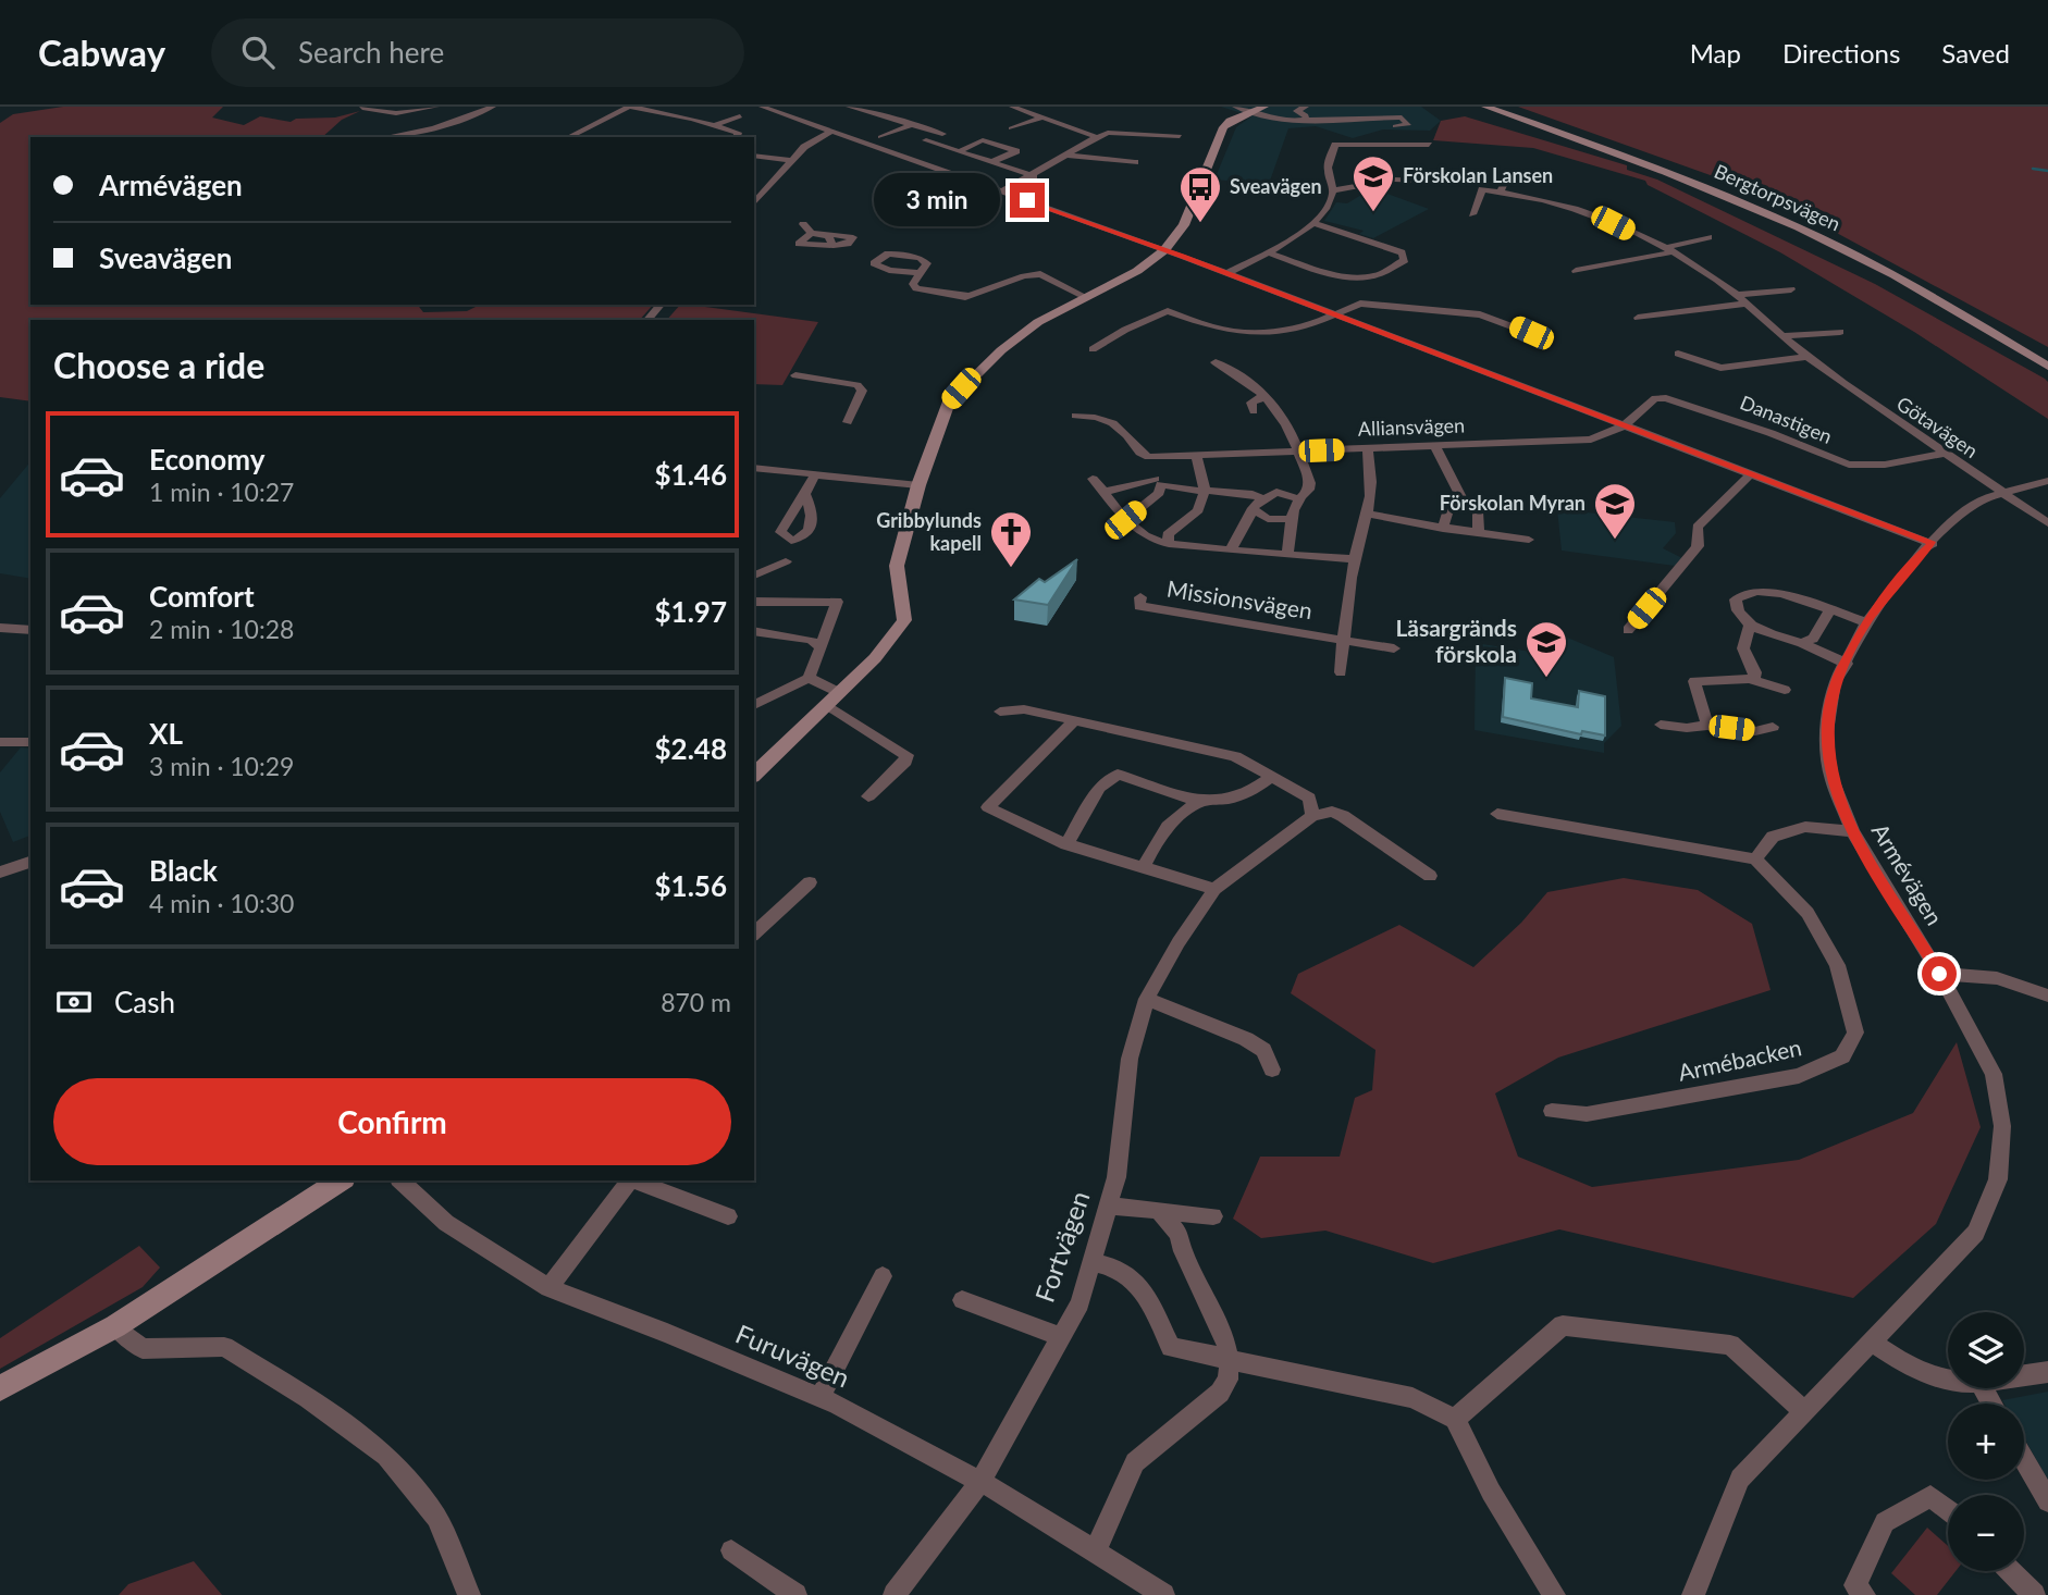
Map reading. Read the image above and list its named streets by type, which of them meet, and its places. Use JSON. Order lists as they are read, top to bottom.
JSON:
{
  "streets": {
    "street": [
      "Bergtorpsvägen",
      "Danastigen",
      "Alliansvägen",
      "Götavägen",
      "Missionsvägen",
      "Armévägen",
      "Armébacken",
      "Fortvägen",
      "Furuvägen"
    ]
  },
  "crossings": [
    ["Danastigen", "Alliansvägen"],
    ["Danastigen", "Götavägen"],
    ["Alliansvägen", "Missionsvägen"],
    ["Götavägen", "Armévägen"],
    ["Fortvägen", "Furuvägen"]
  ],
  "places": {
    "school or university": ["Förskolan Lansen", "Förskolan Myran", "Läsargränds förskola"],
    "bus stop": ["Sveavägen"],
    "church": ["Gribbylunds kapell"]
  },
  "page": {
    "header": "Cabway",
    "search": "Search here",
    "nav": ["Map", "Directions", "Saved"],
    "banner": ["Armévägen", "Sveavägen"],
    "bubble": "3 min",
    "heading": "Choose a ride",
    "list": [
      {
        "name": "Economy",
        "note": "1 min · 10:27",
        "value": "$1.46"
      },
      {
        "name": "Comfort",
        "note": "2 min · 10:28",
        "value": "$1.97"
      },
      {
        "name": "XL",
        "note": "3 min · 10:29",
        "value": "$2.48"
      },
      {
        "name": "Black",
        "note": "4 min · 10:30",
        "value": "$1.56"
      }
    ],
    "pay": ["Cash", "870 m"],
    "buttons": "Confirm",
    "map_buttons": ["+", "−"]
  }
}
